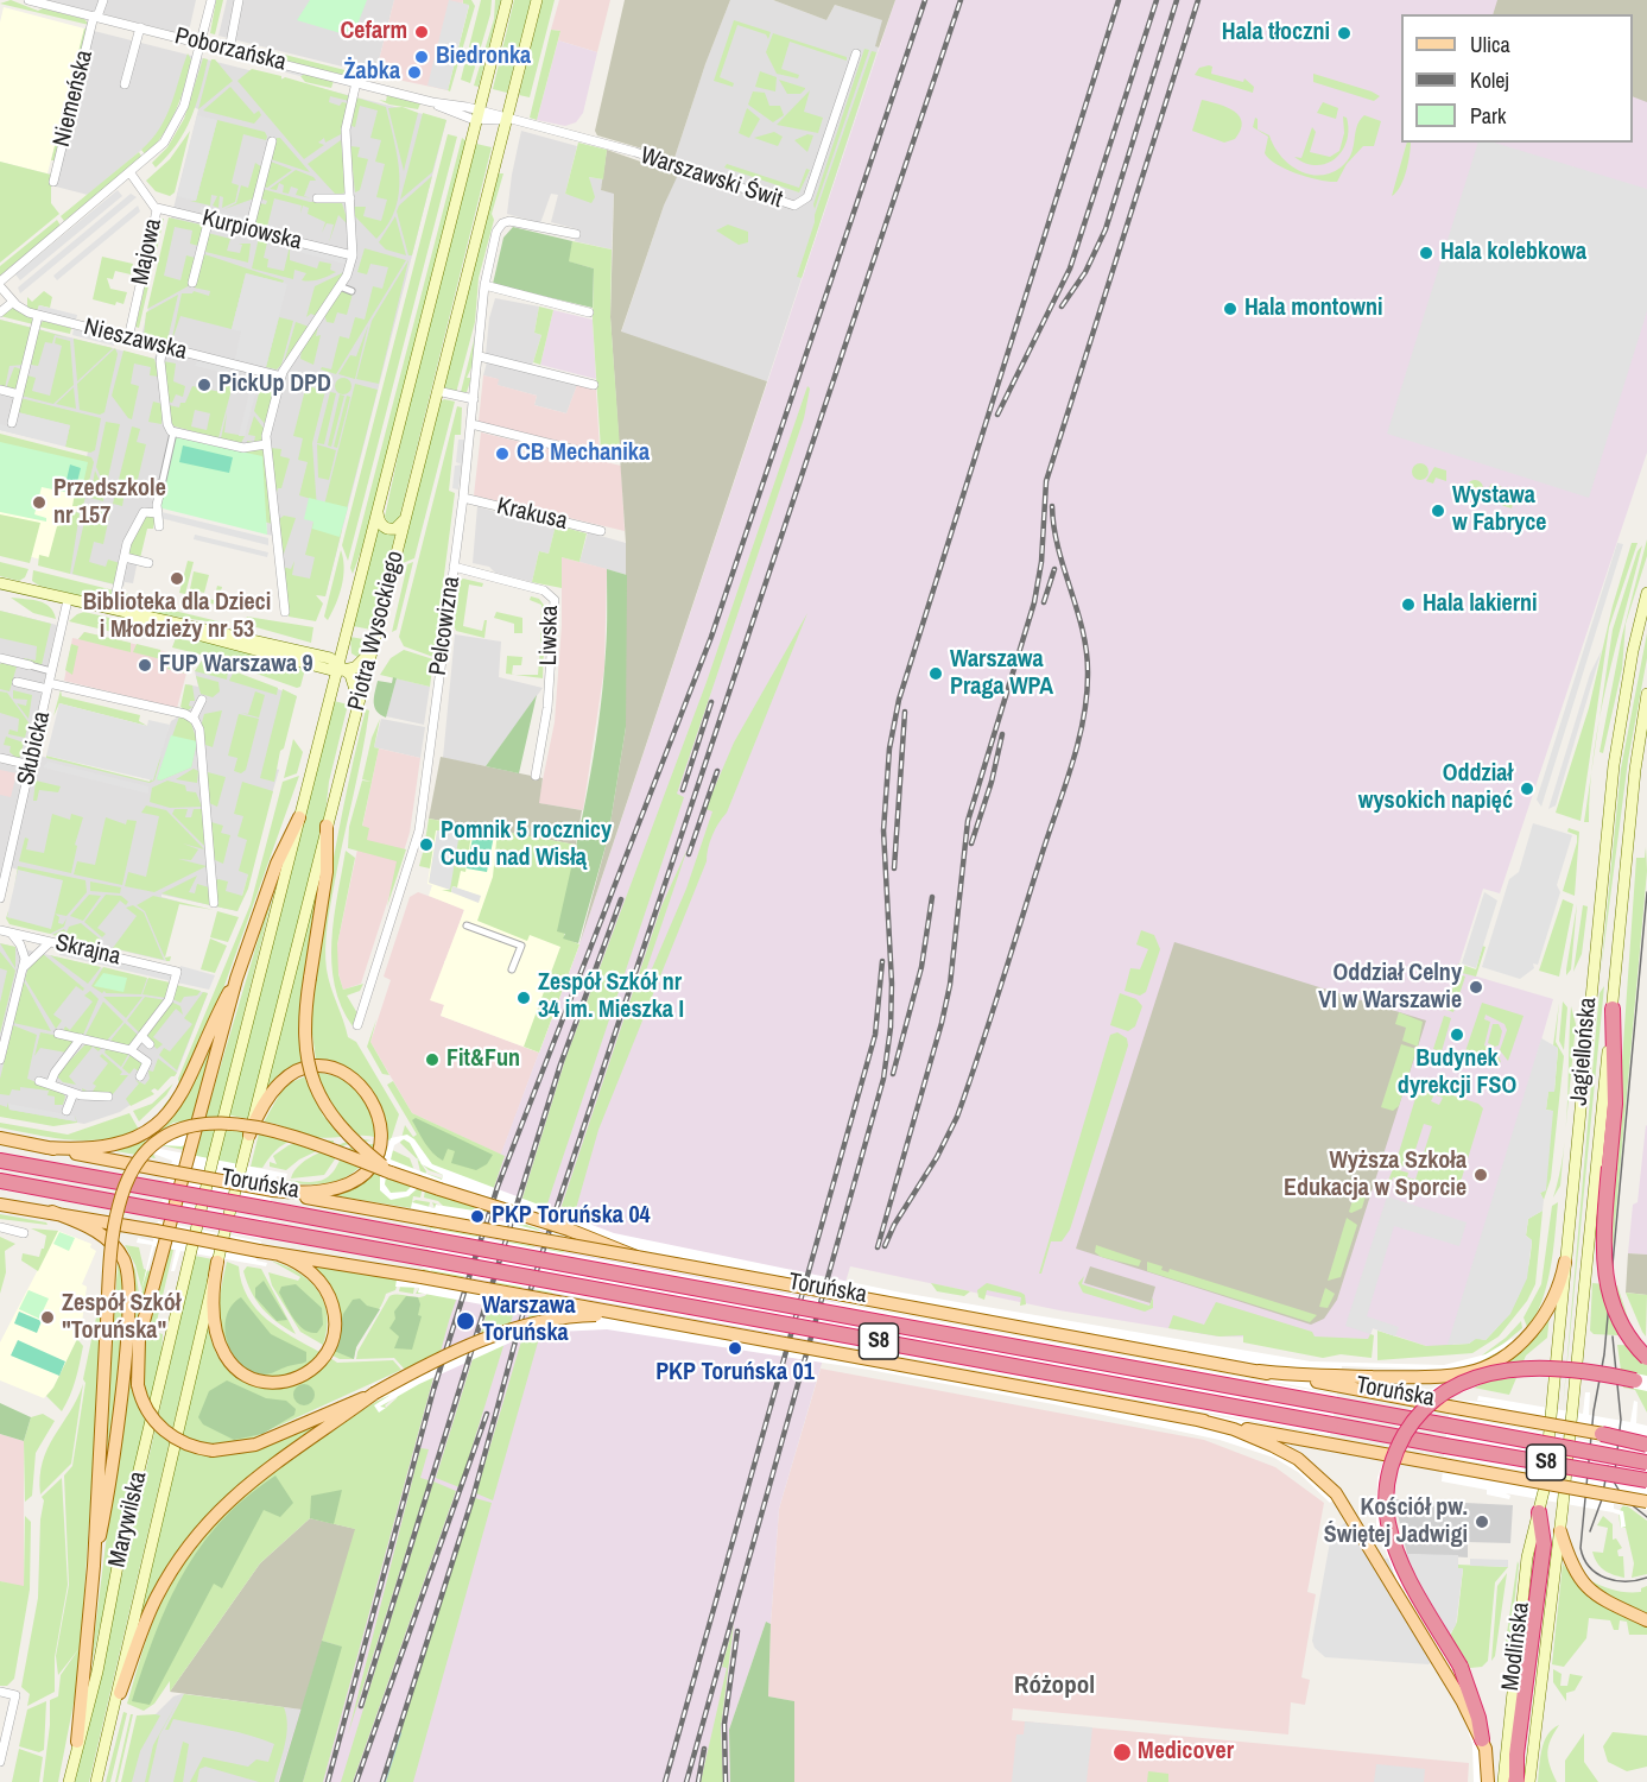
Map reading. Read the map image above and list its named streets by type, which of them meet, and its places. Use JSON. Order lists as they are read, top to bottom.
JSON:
{
  "streets": {
    "highway": ["Toruńska", "S8"],
    "main road": [
      "Piotra Wysockiego",
      "Jagiellońska",
      "Marywilska",
      "Modlińska"
    ],
    "street": [
      "Poborzańska",
      "Niemeńska",
      "Warszawski Świt",
      "Kurpiowska",
      "Majowa",
      "Nieszawska",
      "Krakusa",
      "Pelcowizna",
      "Liwska",
      "Słubicka",
      "Skrajna"
    ]
  },
  "crossings": [
    ["Poborzańska", "Niemeńska"],
    ["Poborzańska", "Warszawski Świt"],
    ["Poborzańska", "Piotra Wysockiego"],
    ["Warszawski Świt", "Piotra Wysockiego"],
    ["Kurpiowska", "Majowa"],
    ["Majowa", "Nieszawska"],
    ["Krakusa", "Pelcowizna"],
    ["Pelcowizna", "Liwska"],
    ["Piotra Wysockiego", "Marywilska"],
    ["Jagiellońska", "Modlińska"]
  ],
  "districts": ["Różopol"],
  "places": [
    "Cefarm",
    "Hala tłoczni",
    "Biedronka",
    "Żabka",
    "Hala kolebkowa",
    "Hala montowni",
    "PickUp DPD",
    "CB Mechanika",
    "Przedszkole nr 157",
    "Wystawa w Fabryce",
    "Biblioteka dla Dzieci i Młodzieży nr 53",
    "Hala lakierni",
    "FUP Warszawa 9",
    "Warszawa Praga WPA",
    "Oddział wysokich napięć",
    "Pomnik 5 rocznicy Cudu nad Wisłą",
    "Oddział Celny VI w Warszawie",
    "Zespół Szkół nr 34 im. Mieszka I",
    "Budynek dyrekcji FSO",
    "Fit&Fun",
    "Wyższa Szkoła Edukacja w Sporcie",
    "PKP Toruńska 04",
    "Zespół Szkół \"Toruńska\"",
    "Warszawa Toruńska",
    "PKP Toruńska 01",
    "Kościół pw. Świętej Jadwigi",
    "Medicover"
  ],
  "legend": ["Ulica", "Kolej", "Park"]
}
